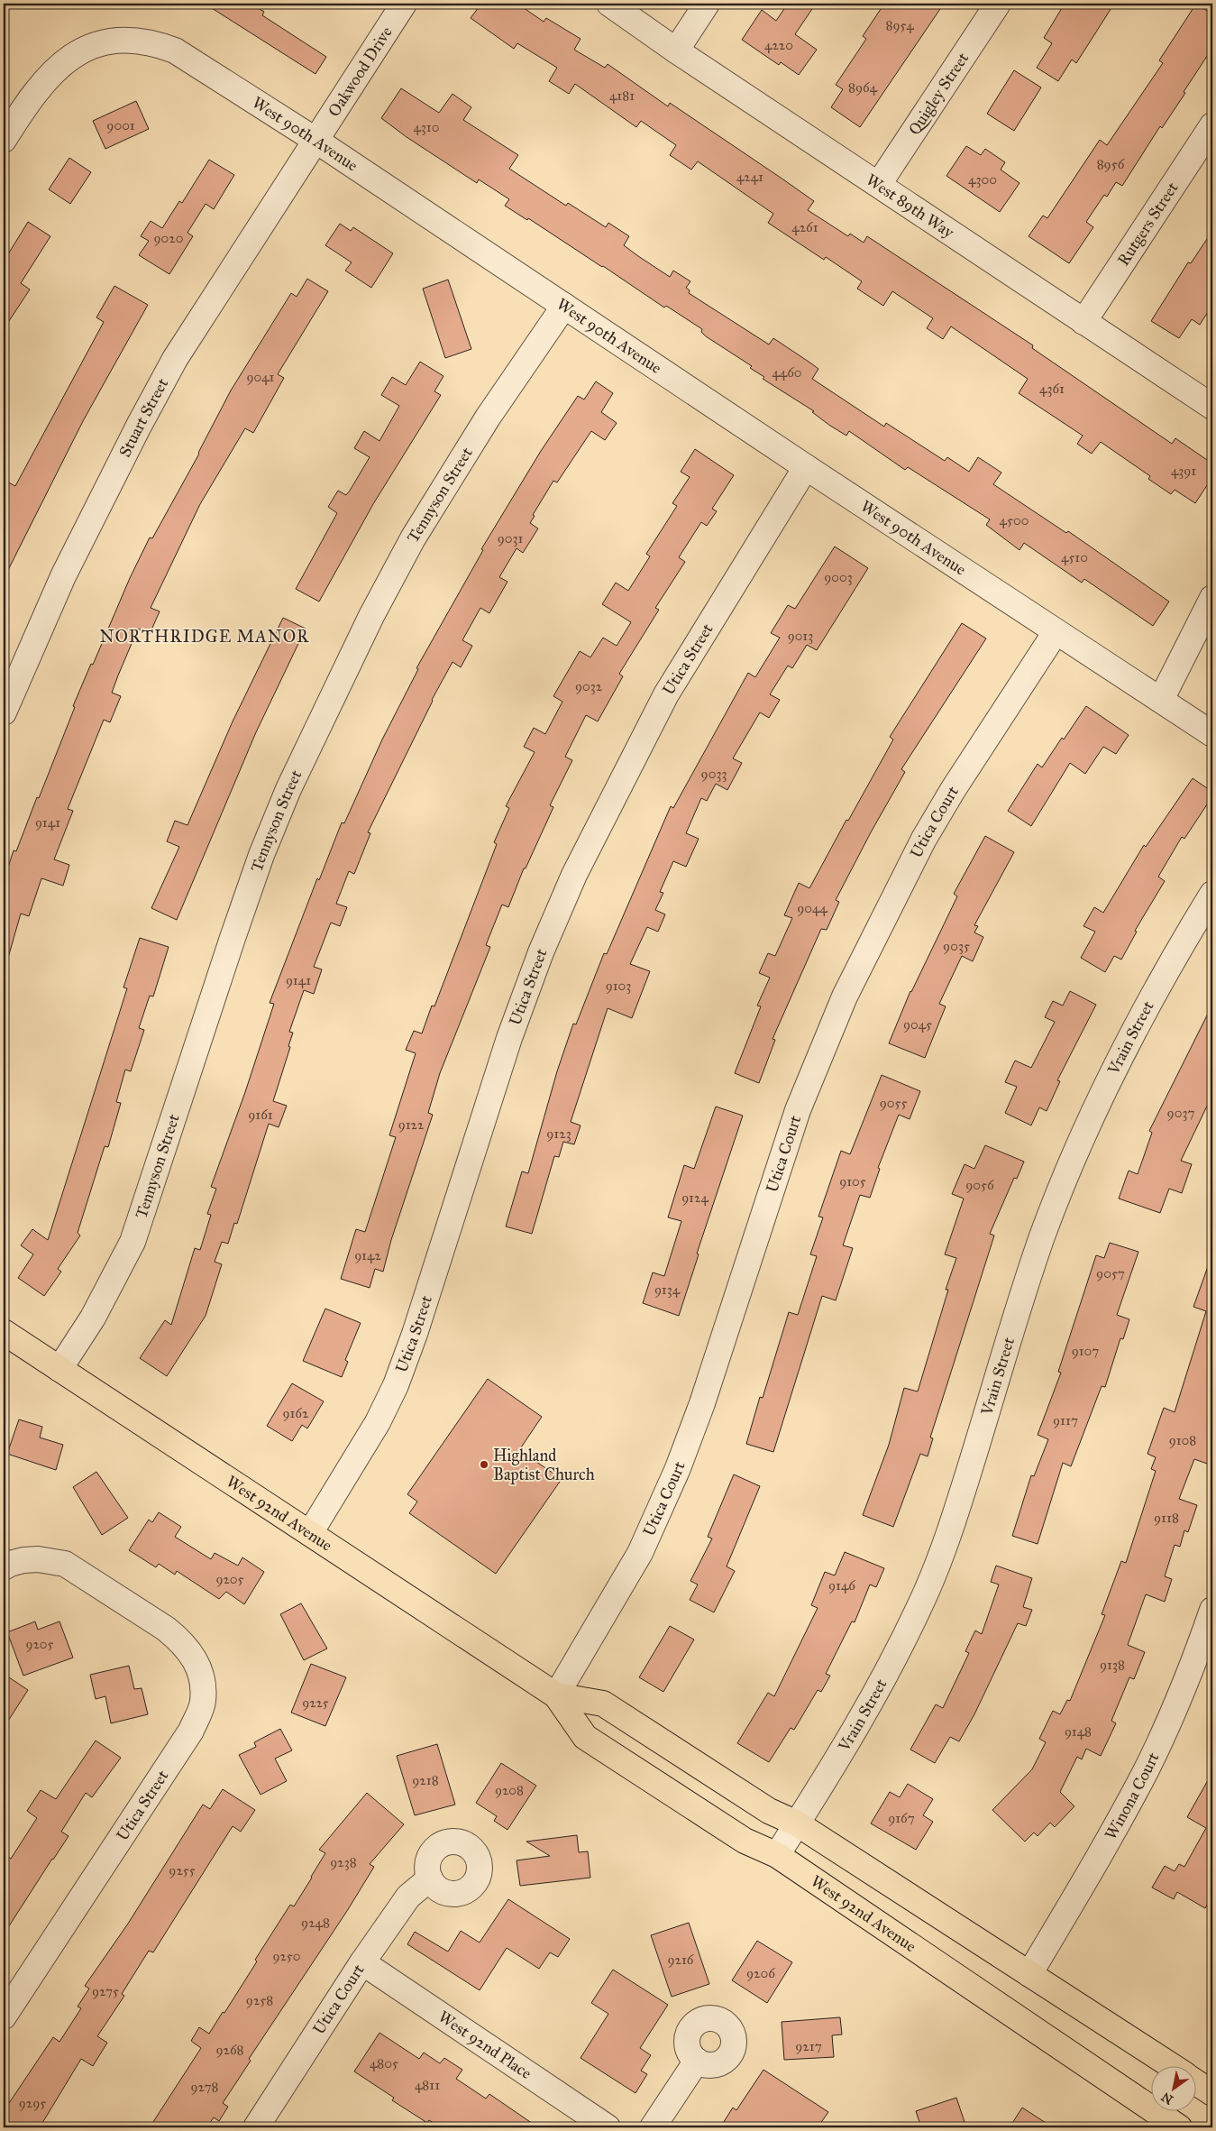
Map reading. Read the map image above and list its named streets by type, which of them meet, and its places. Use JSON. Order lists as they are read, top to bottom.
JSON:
{
  "streets": {
    "main road": ["West 92nd Avenue"],
    "street": [
      "Oakwood Drive",
      "Quigley Street",
      "West 90th Avenue",
      "West 89th Way",
      "Rutgers Street",
      "Stuart Street",
      "Tennyson Street",
      "Utica Street",
      "Utica Court",
      "Vrain Street",
      "Winona Court",
      "West 92nd Place"
    ]
  },
  "crossings": [
    ["Oakwood Drive", "West 90th Avenue"],
    ["Oakwood Drive", "Stuart Street"],
    ["Quigley Street", "West 89th Way"],
    ["West 90th Avenue", "Stuart Street"],
    ["West 90th Avenue", "Tennyson Street"],
    ["West 90th Avenue", "Utica Street"],
    ["West 90th Avenue", "Utica Court"],
    ["West 89th Way", "Rutgers Street"],
    ["Tennyson Street", "West 92nd Avenue"],
    ["Utica Street", "West 92nd Avenue"],
    ["Utica Court", "West 92nd Avenue"],
    ["Utica Court", "West 92nd Place"],
    ["Vrain Street", "West 92nd Avenue"],
    ["West 92nd Avenue", "Winona Court"]
  ],
  "districts": ["NORTHRIDGE MANOR"],
  "places": ["Highland Baptist Church"],
  "house_numbers": [
    "8954",
    "4220",
    "8964",
    "4181",
    "9001",
    "4310",
    "8956",
    "4241",
    "4300",
    "4261",
    "9020",
    "4460",
    "9041",
    "4361",
    "4391",
    "4500",
    "9031",
    "4510",
    "9003",
    "9013",
    "9032",
    "9033",
    "9141",
    "9044",
    "9035",
    "9141",
    "9103",
    "9045",
    "9055",
    "9037",
    "9161",
    "9122",
    "9123",
    "9105",
    "9056",
    "9124",
    "9142",
    "9057",
    "9134",
    "9107",
    "9162",
    "9117",
    "9108",
    "9118",
    "9205",
    "9146",
    "9205",
    "9138",
    "9225",
    "9148",
    "9218",
    "9208",
    "9167",
    "9238",
    "9255",
    "9248",
    "9250",
    "9216",
    "9206",
    "9275",
    "9258",
    "9217",
    "9268",
    "4805",
    "4811",
    "9278",
    "9295"
  ],
  "north": "bottom left"
}
